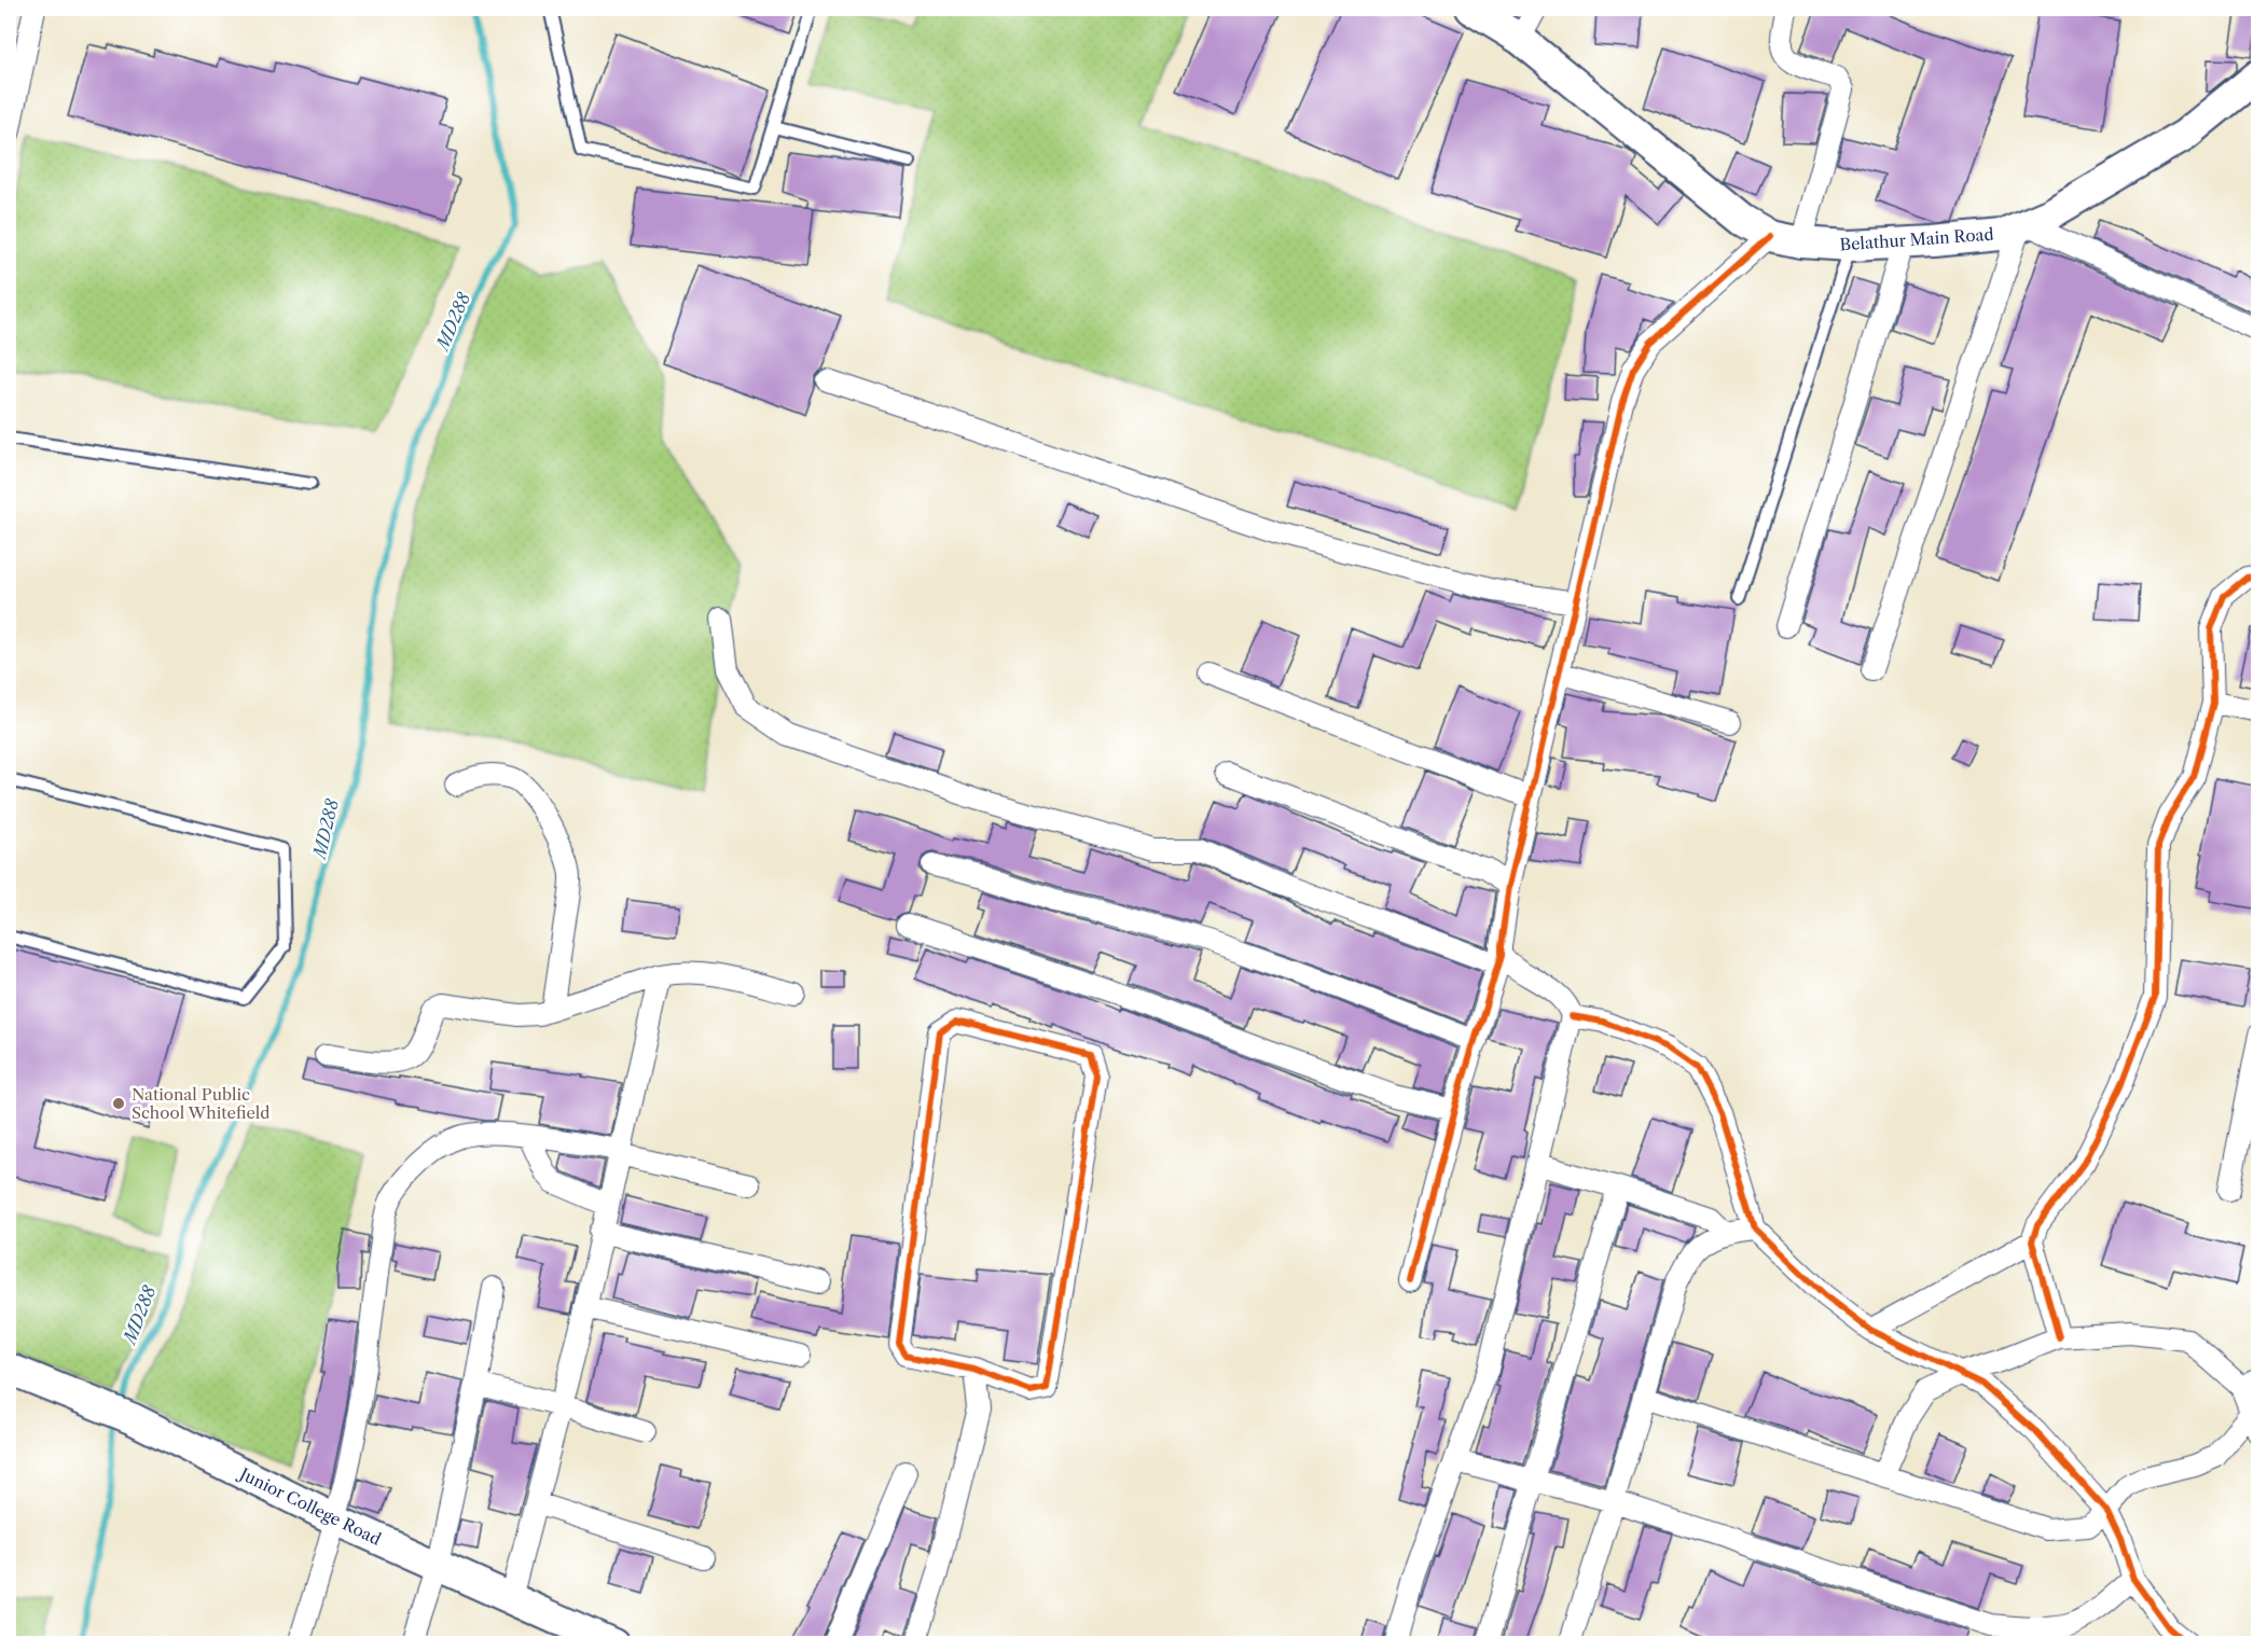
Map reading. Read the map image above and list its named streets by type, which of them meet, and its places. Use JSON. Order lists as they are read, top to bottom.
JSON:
{
  "streets": {
    "street": ["Belathur Main Road", "Junior College Road"]
  },
  "water": ["MD288"],
  "places": ["National Public School Whitefield"]
}
